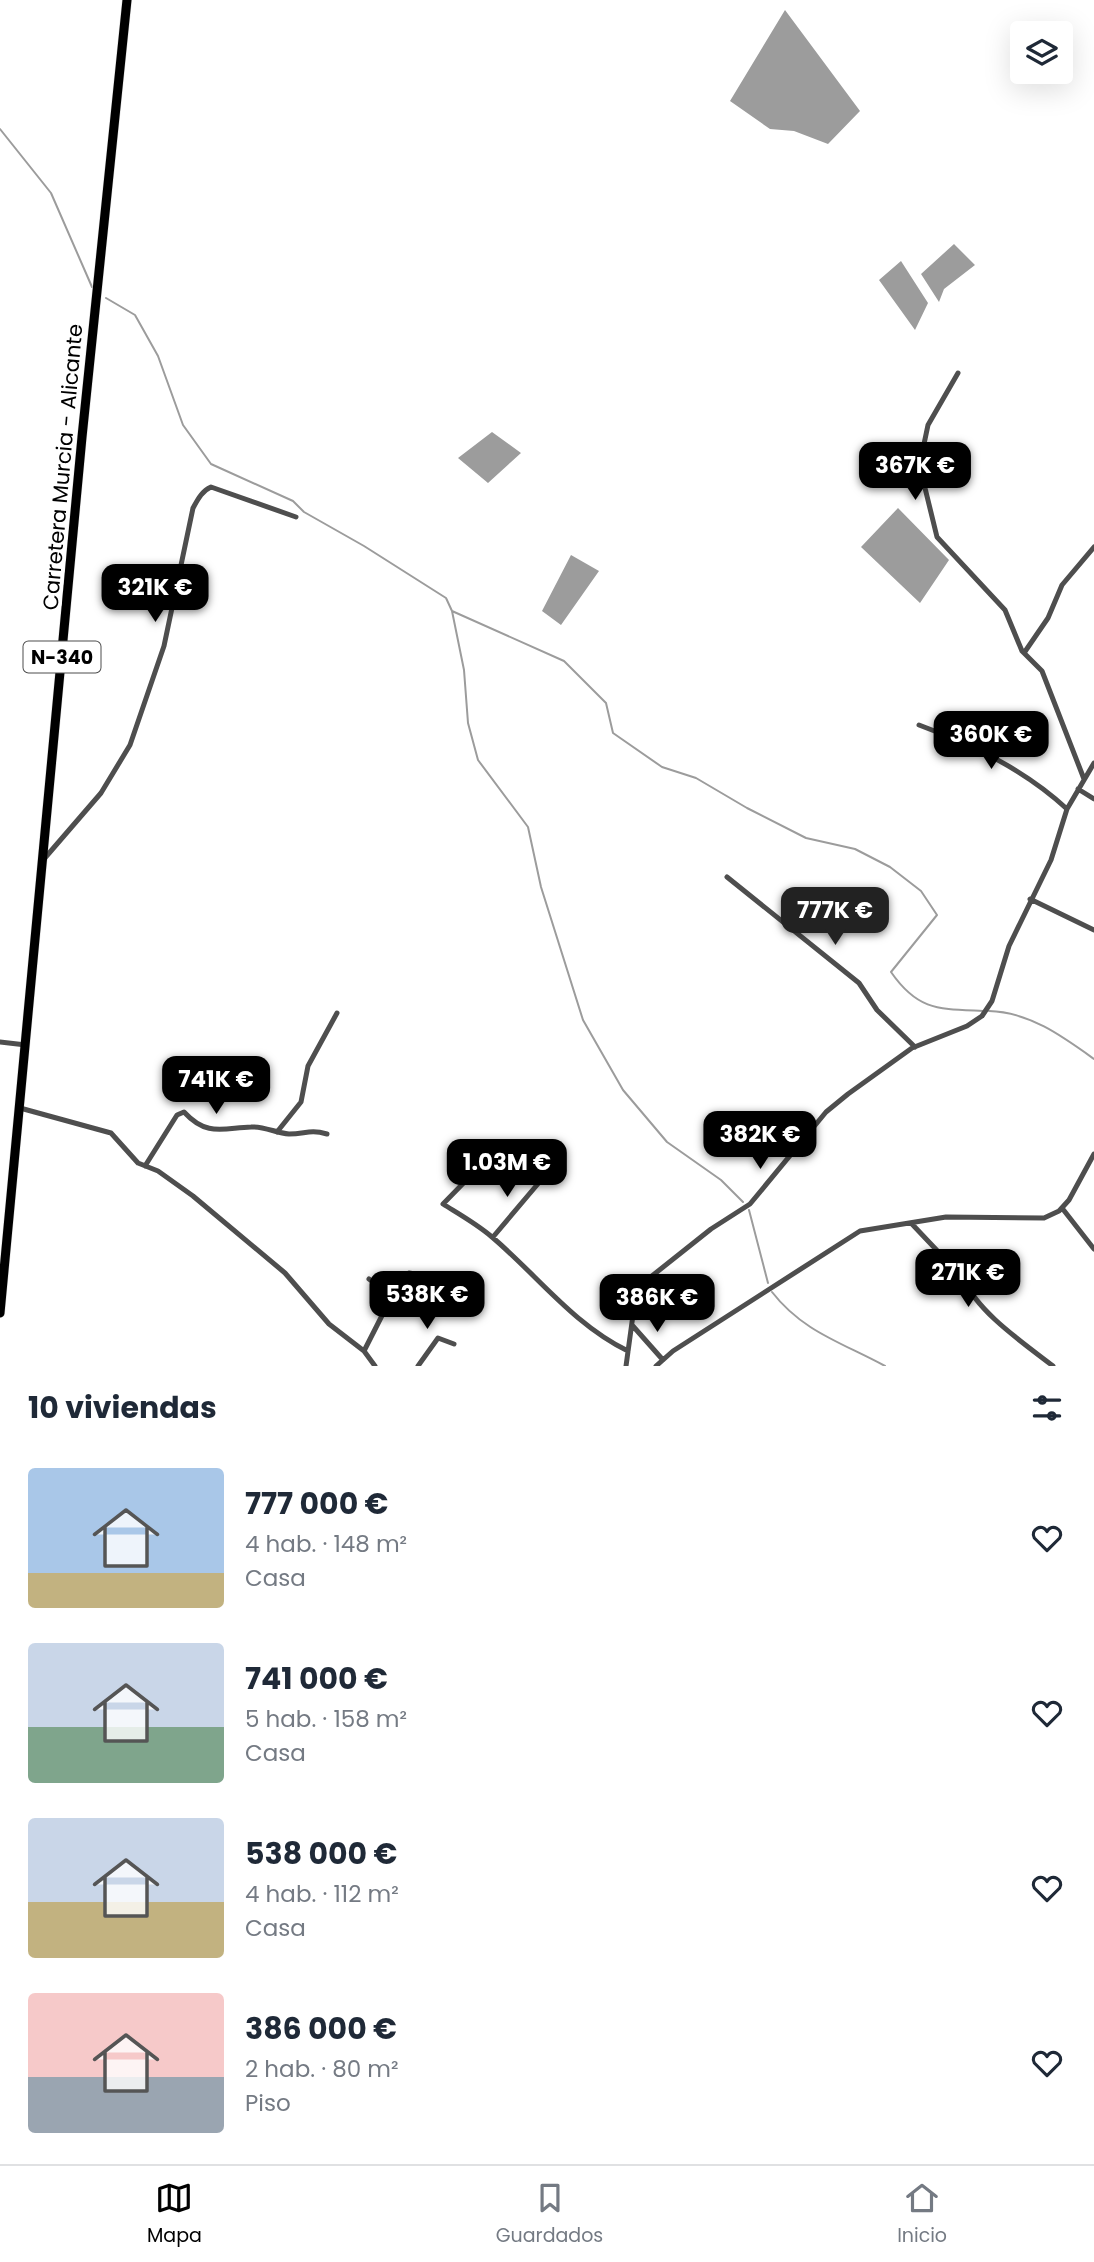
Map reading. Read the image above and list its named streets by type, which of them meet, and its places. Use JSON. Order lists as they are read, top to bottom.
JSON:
{
  "streets": {
    "highway": ["Carretera Murcia - Alicante", "N-340"]
  },
  "page": {
    "price": [
      "367K €",
      "321K €",
      "360K €",
      "777K €",
      "741K €",
      "382K €",
      "1.03M €",
      "271K €",
      "538K €",
      "386K €"
    ],
    "heading": "10 viviendas",
    "list": [
      {
        "name": "777 000 €",
        "note": "4 hab. · 148 m² · Casa"
      },
      {
        "name": "741 000 €",
        "note": "5 hab. · 158 m² · Casa"
      },
      {
        "name": "538 000 €",
        "note": "4 hab. · 112 m² · Casa"
      },
      {
        "name": "386 000 €",
        "note": "2 hab. · 80 m² · Piso"
      }
    ],
    "tabs": ["Mapa", "Guardados", "Inicio"]
  }
}
